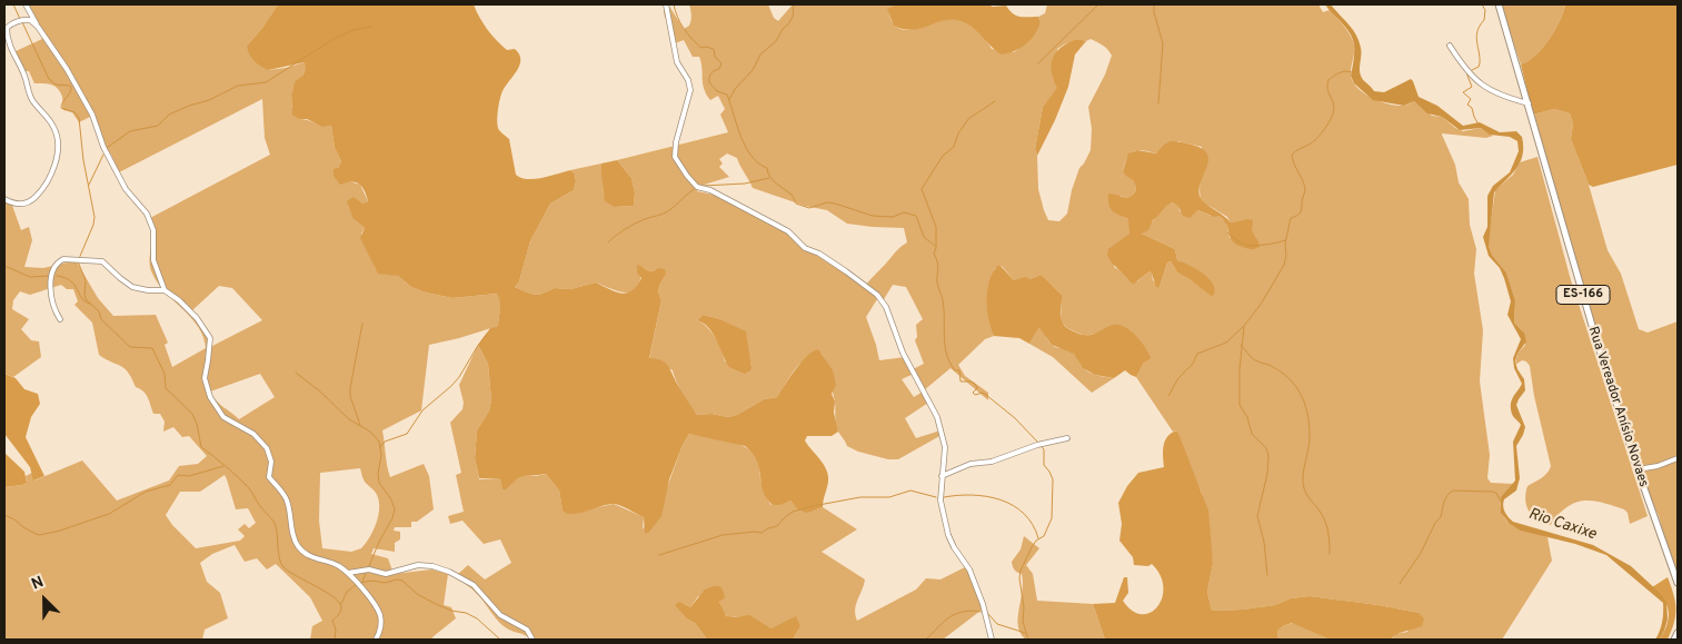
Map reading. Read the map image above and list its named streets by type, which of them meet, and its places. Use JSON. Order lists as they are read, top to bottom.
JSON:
{
  "streets": {
    "main road": ["ES-166", "Rua Vereador Anísio Novaes"]
  },
  "water": ["Rio Caxixe"],
  "north": "top left"
}
